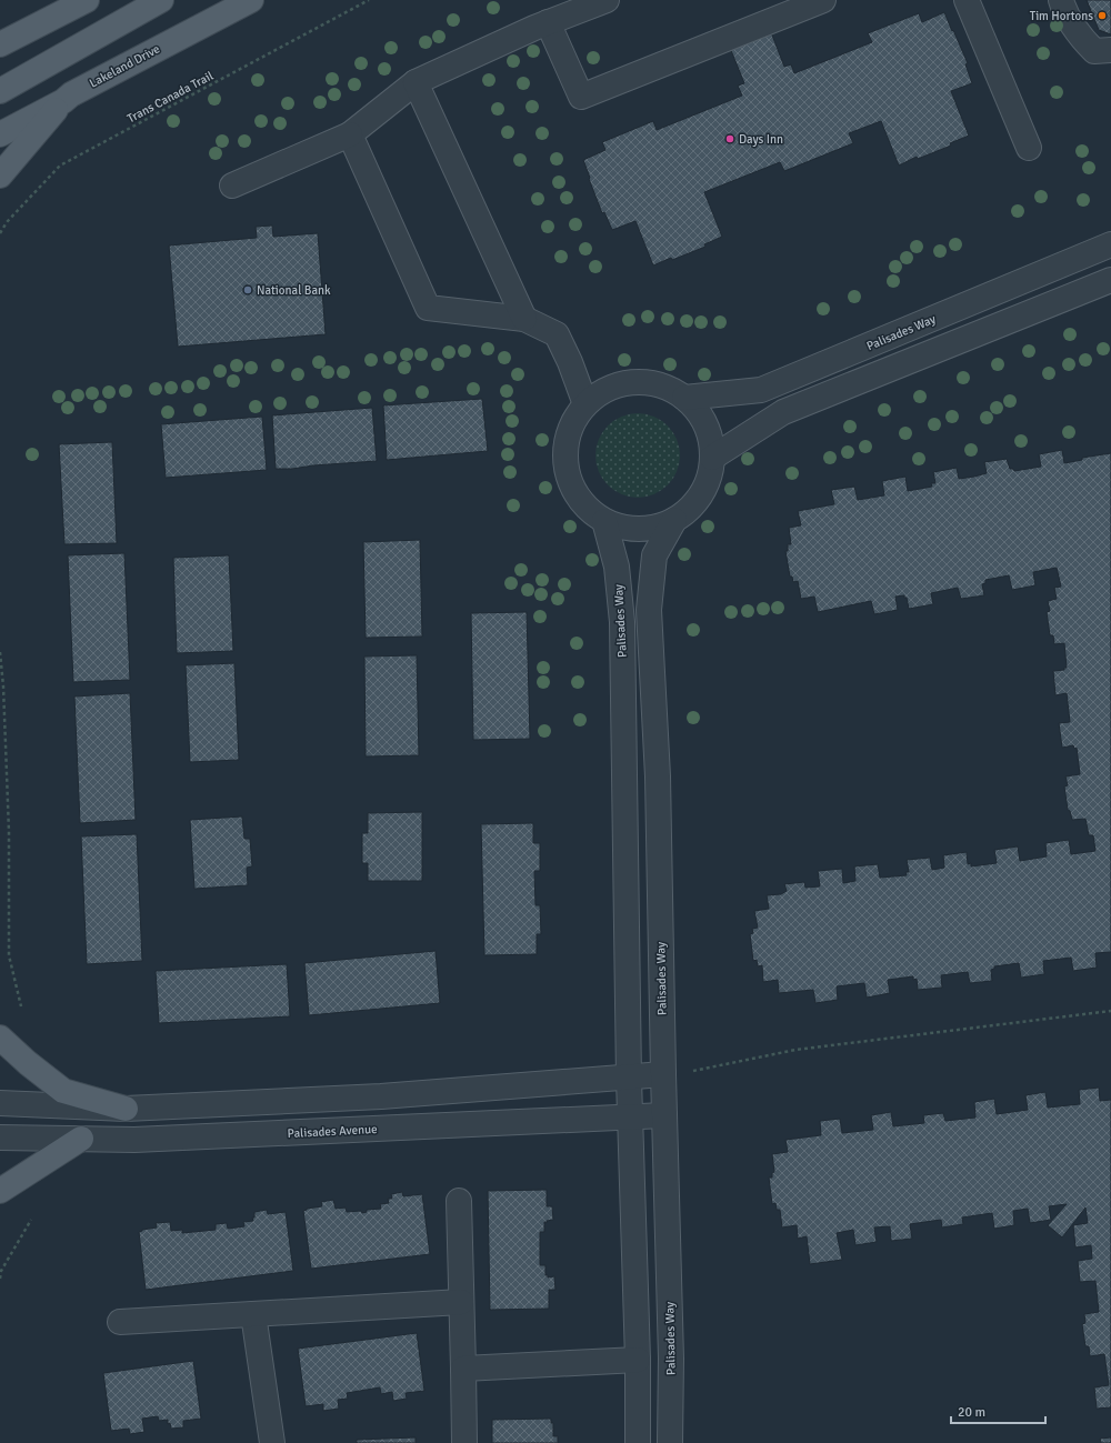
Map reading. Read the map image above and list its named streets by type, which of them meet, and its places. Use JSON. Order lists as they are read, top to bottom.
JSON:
{
  "streets": {
    "main road": ["Lakeland Drive"],
    "street": ["Palisades Way", "Palisades Avenue"],
    "path": ["Trans Canada Trail"]
  },
  "crossings": [
    ["Palisades Way", "Palisades Avenue"]
  ],
  "places": ["Tim Hortons", "Days Inn", "National Bank"],
  "scale_bar": "20 m"
}
